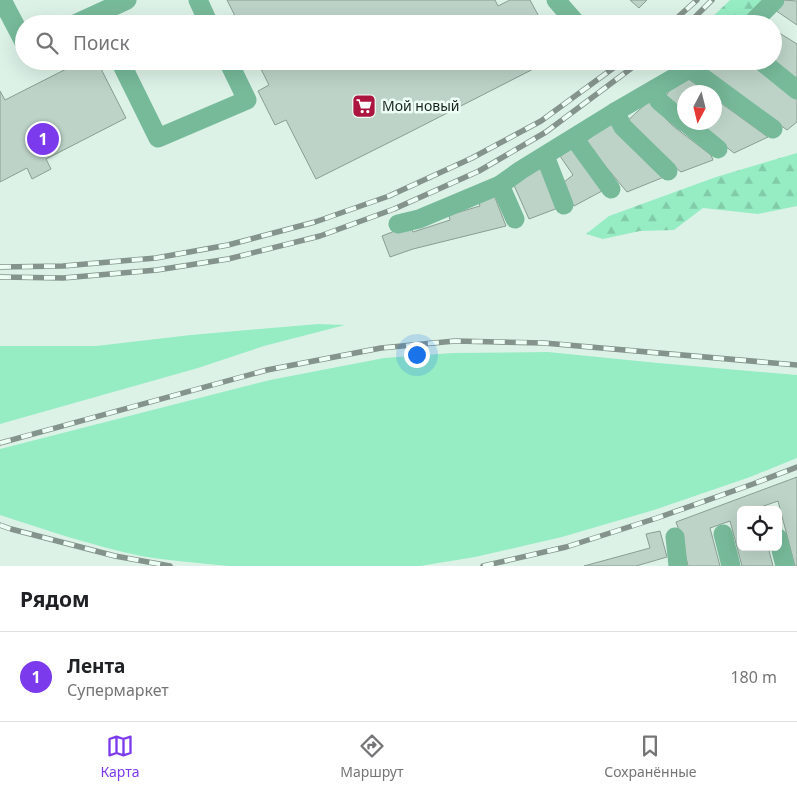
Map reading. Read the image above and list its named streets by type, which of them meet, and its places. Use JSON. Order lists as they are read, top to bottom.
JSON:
{
  "places": {
    "supermarket": ["Мой новый"]
  },
  "north": "bottom",
  "page": {
    "search": "Поиск",
    "pins": "1",
    "heading": "Рядом",
    "list": [
      {
        "mark": "1",
        "name": "Лента",
        "note": "Супермаркет",
        "value": "180 m"
      }
    ],
    "nav": ["Карта", "Маршрут", "Сохранённые"]
  }
}
